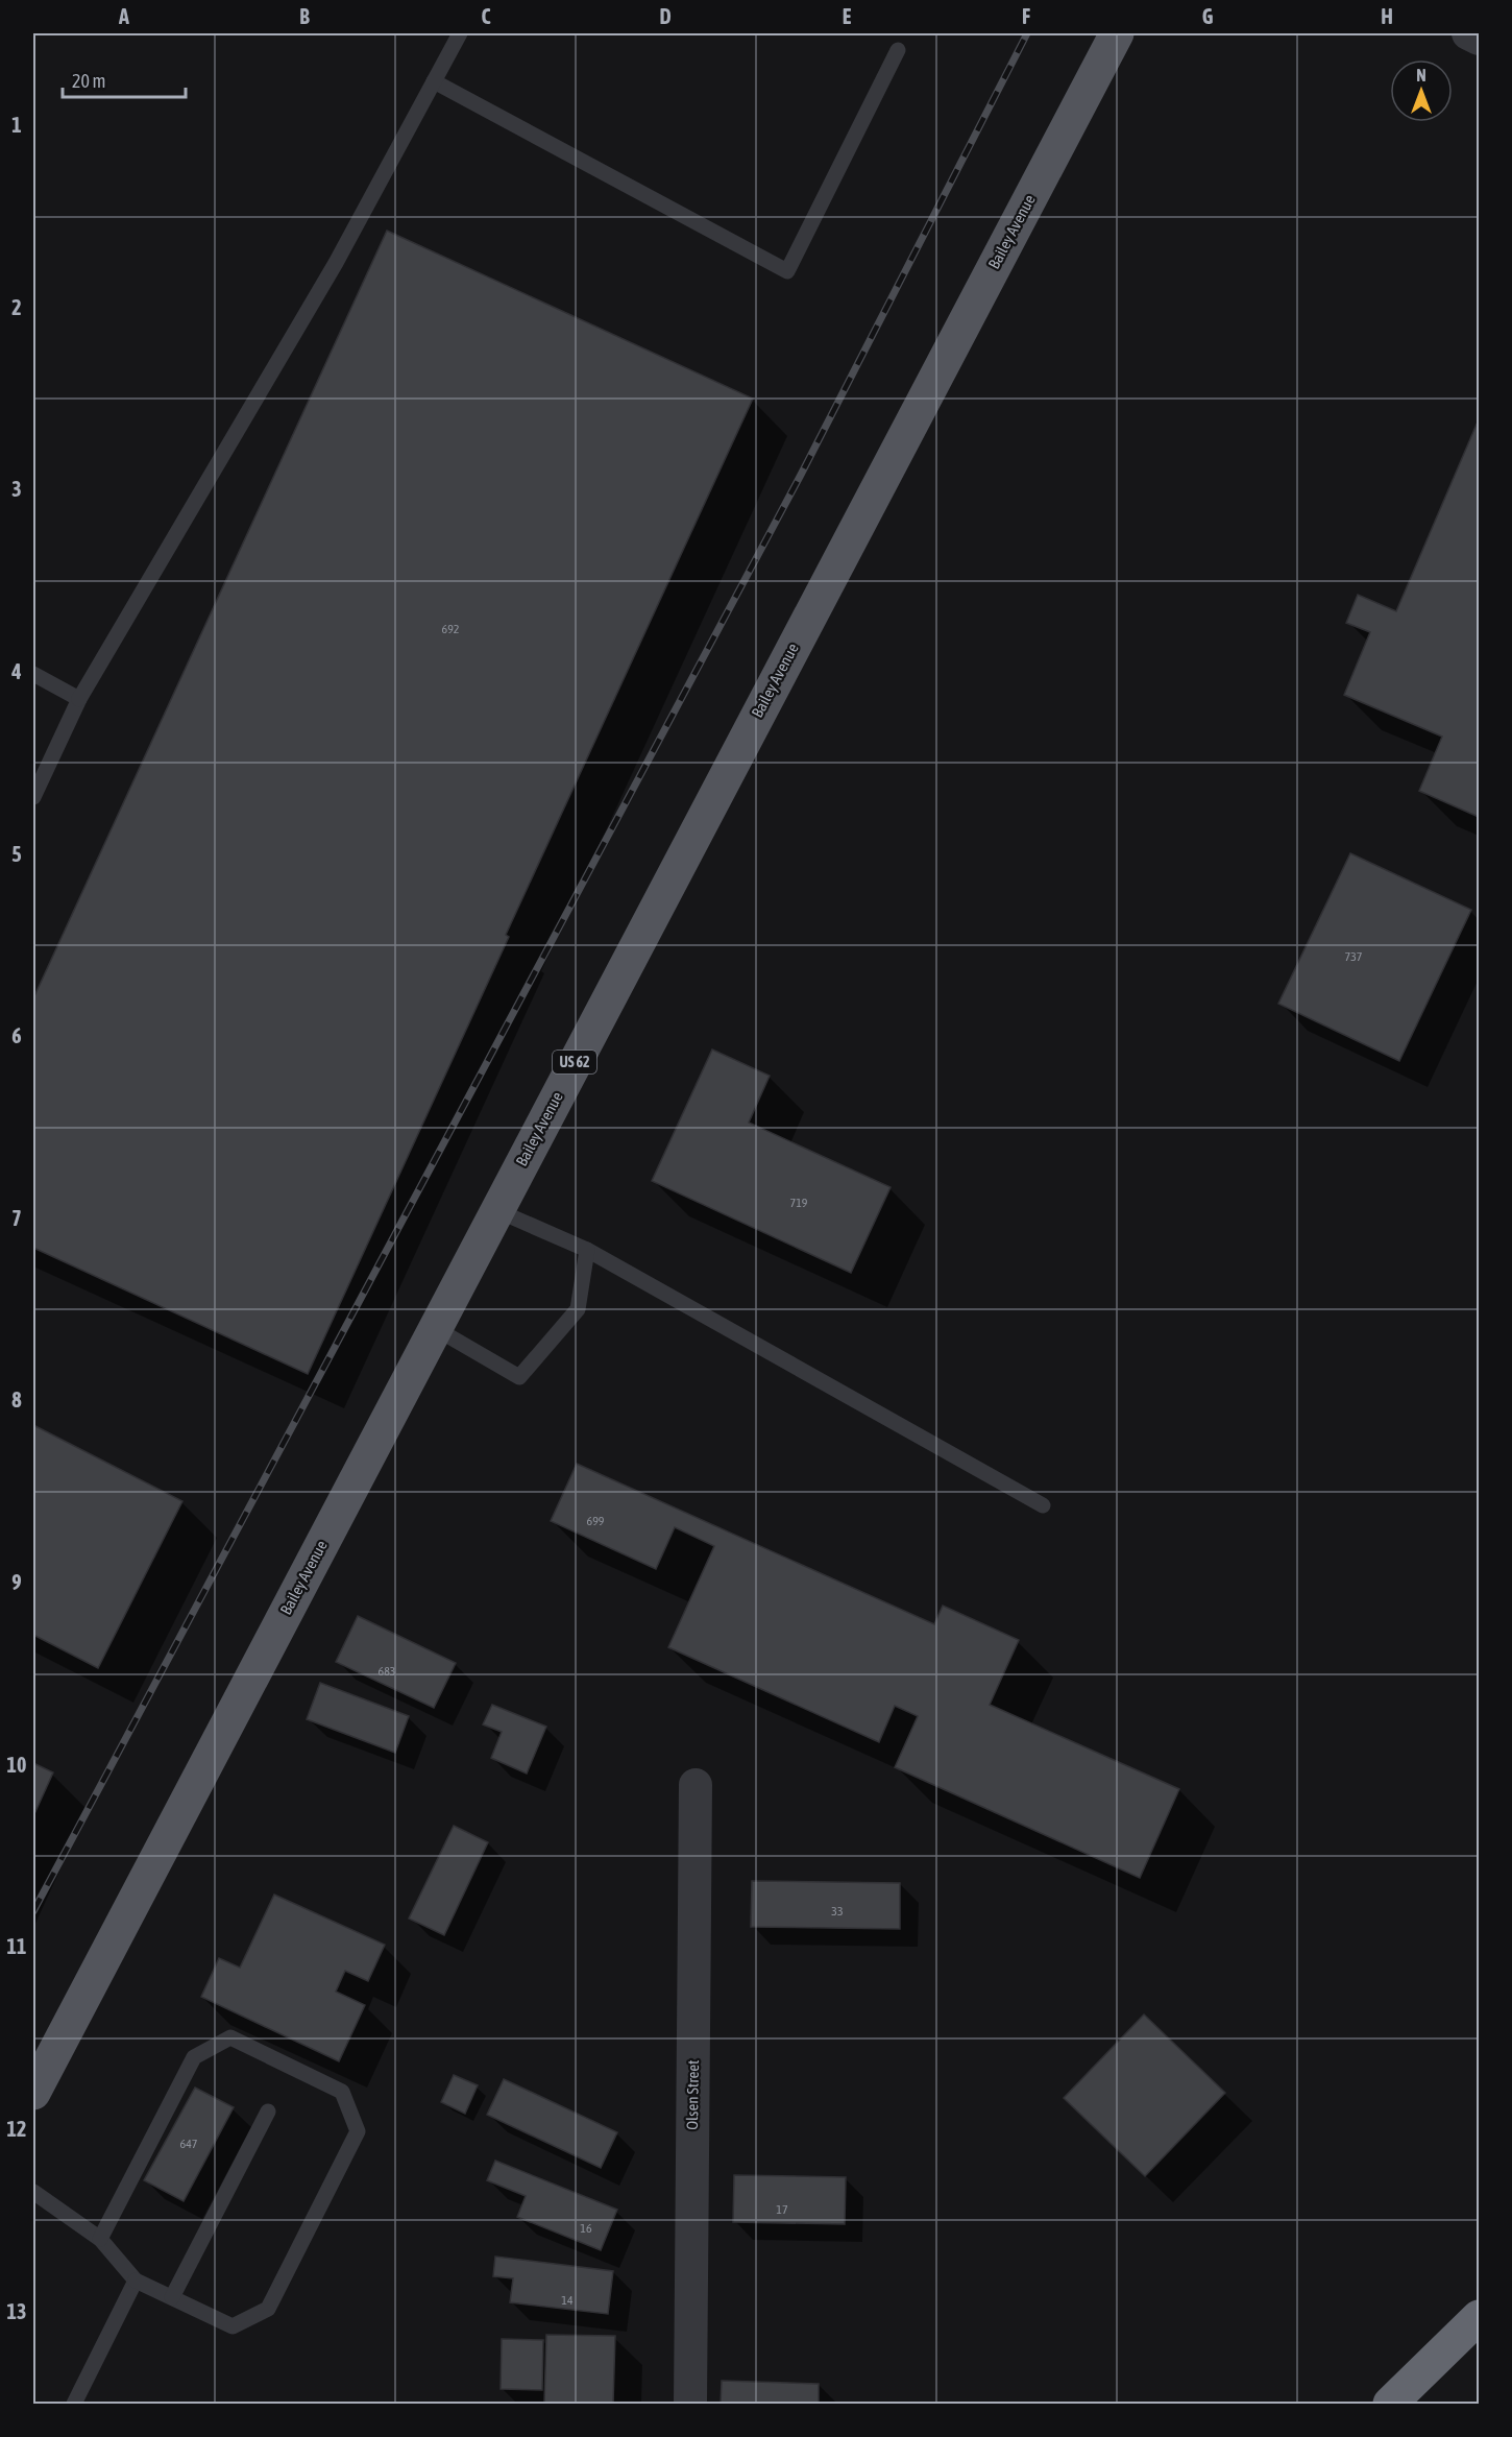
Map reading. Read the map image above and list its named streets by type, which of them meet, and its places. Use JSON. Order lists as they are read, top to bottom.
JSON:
{
  "streets": {
    "main road": ["Bailey Avenue", "US 62"],
    "street": ["Olsen Street"]
  },
  "house_numbers": [
    "692",
    "737",
    "719",
    "699",
    "683",
    "33",
    "647",
    "17",
    "16",
    "14"
  ],
  "scale_bar": "20 m",
  "north": "top",
  "grid": {
    "columns": [
      "A",
      "B",
      "C",
      "D",
      "E",
      "F",
      "G",
      "H"
    ],
    "rows": [
      "1",
      "2",
      "3",
      "4",
      "5",
      "6",
      "7",
      "8",
      "9",
      "10",
      "11",
      "12",
      "13"
    ]
  }
}
